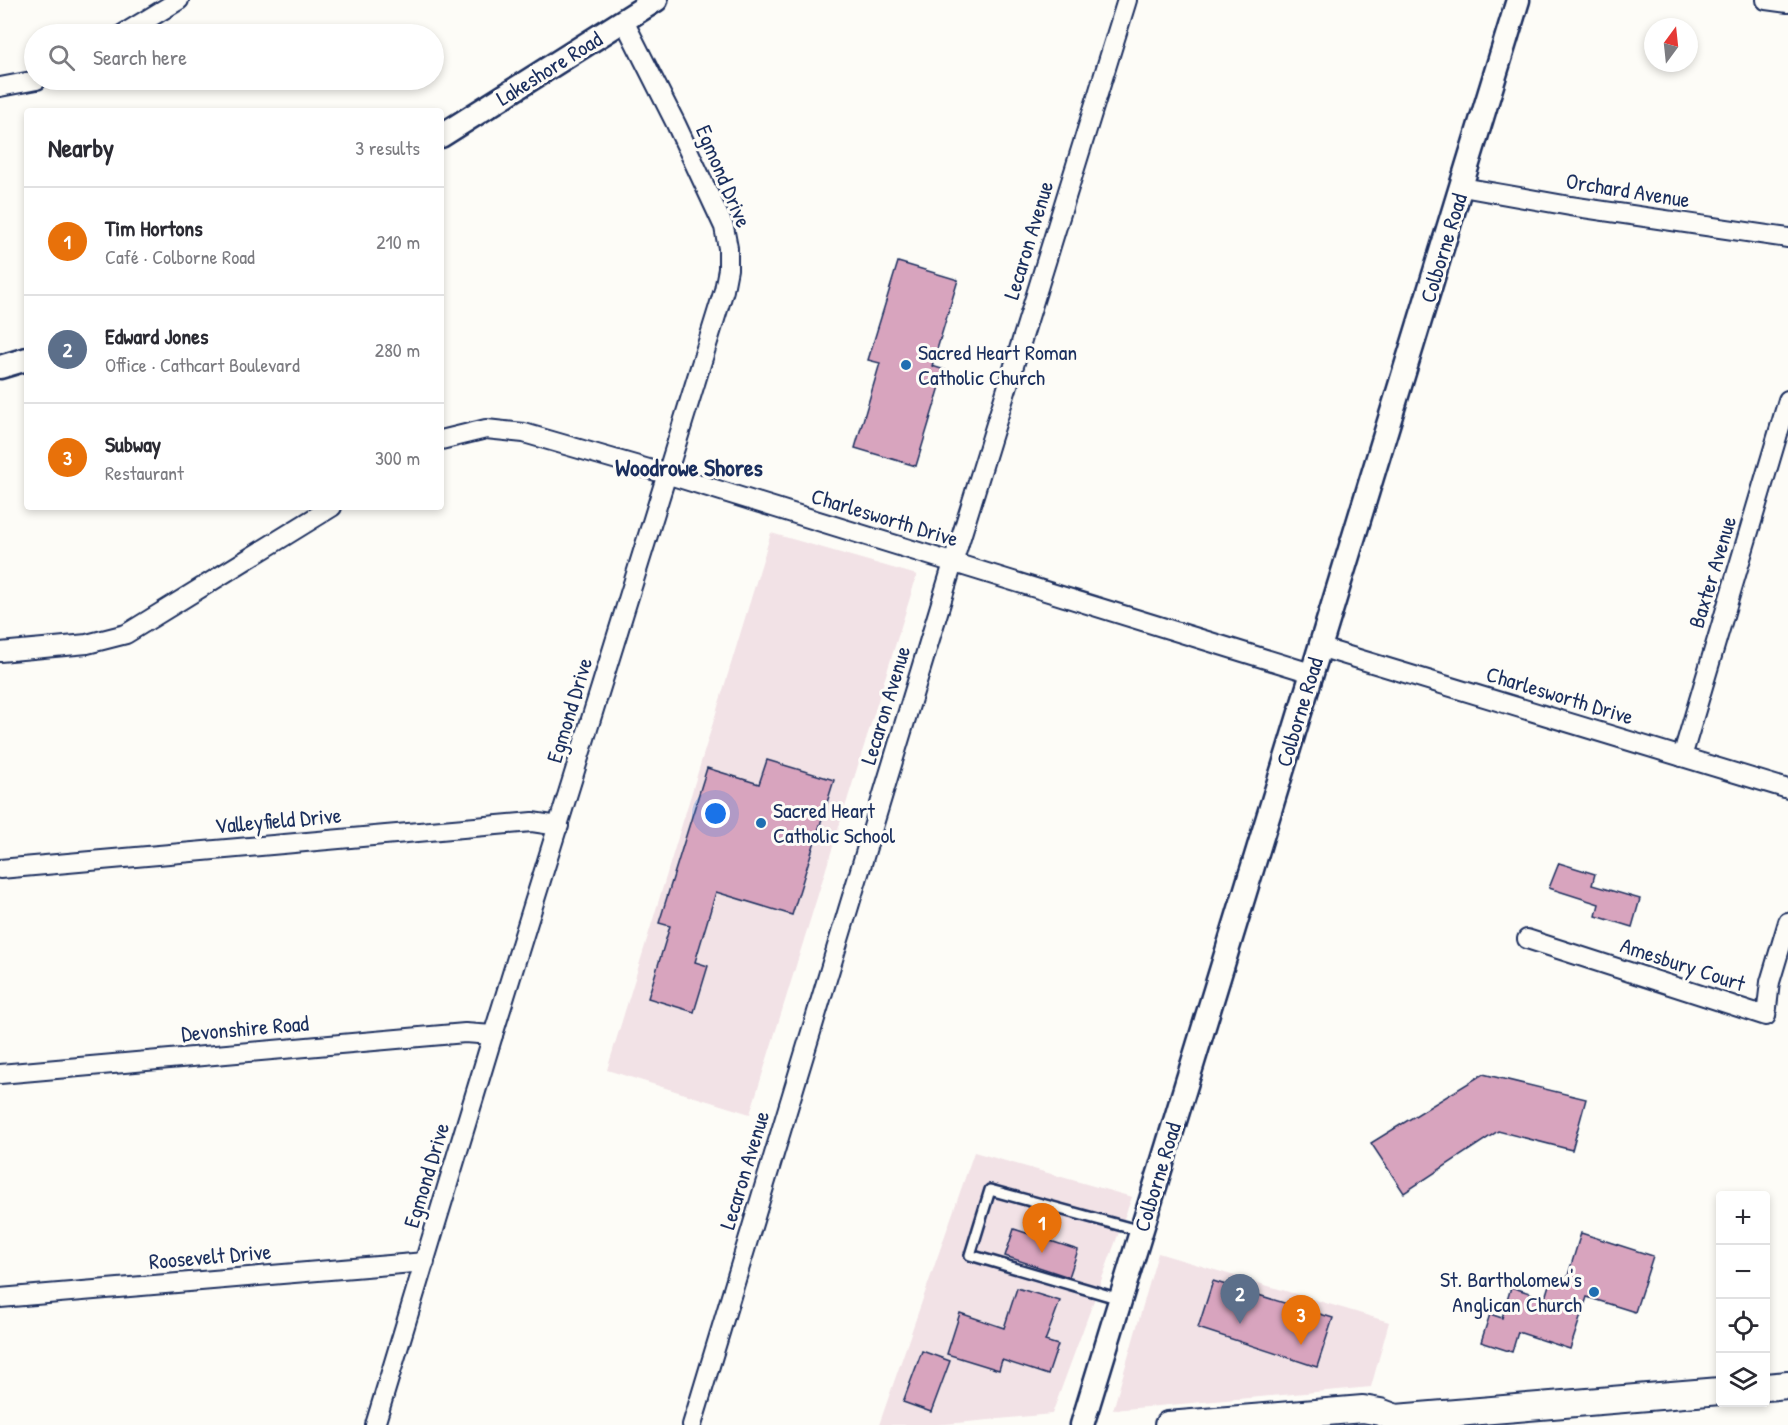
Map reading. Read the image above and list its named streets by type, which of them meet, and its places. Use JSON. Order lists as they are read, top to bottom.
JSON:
{
  "streets": {
    "street": [
      "Lakeshore Road",
      "Egmond Drive",
      "Orchard Avenue",
      "Lecaron Avenue",
      "Colborne Road",
      "Charlesworth Drive",
      "Baxter Avenue",
      "Valleyfield Drive",
      "Amesbury Court",
      "Devonshire Road",
      "Roosevelt Drive"
    ]
  },
  "crossings": [
    ["Lakeshore Road", "Egmond Drive"],
    ["Egmond Drive", "Charlesworth Drive"],
    ["Egmond Drive", "Valleyfield Drive"],
    ["Egmond Drive", "Devonshire Road"],
    ["Egmond Drive", "Roosevelt Drive"],
    ["Orchard Avenue", "Colborne Road"],
    ["Lecaron Avenue", "Charlesworth Drive"],
    ["Colborne Road", "Charlesworth Drive"],
    ["Charlesworth Drive", "Baxter Avenue"]
  ],
  "districts": ["Woodrowe Shores"],
  "places": ["Sacred Heart Roman Catholic Church", "Sacred Heart Catholic School", "St. Bartholomew's Anglican Church"],
  "north": "top",
  "page": {
    "search": "Search here",
    "heading": ["Nearby", "3 results"],
    "list": [
      {
        "mark": "1",
        "name": "Tim Hortons",
        "note": "Café · Colborne Road",
        "value": "210 m"
      },
      {
        "mark": "2",
        "name": "Edward Jones",
        "note": "Office · Cathcart Boulevard",
        "value": "280 m"
      },
      {
        "mark": "3",
        "name": "Subway",
        "note": "Restaurant",
        "value": "300 m"
      }
    ],
    "map_buttons": ["+", "−"],
    "pins": ["1", "2", "3"]
  }
}
